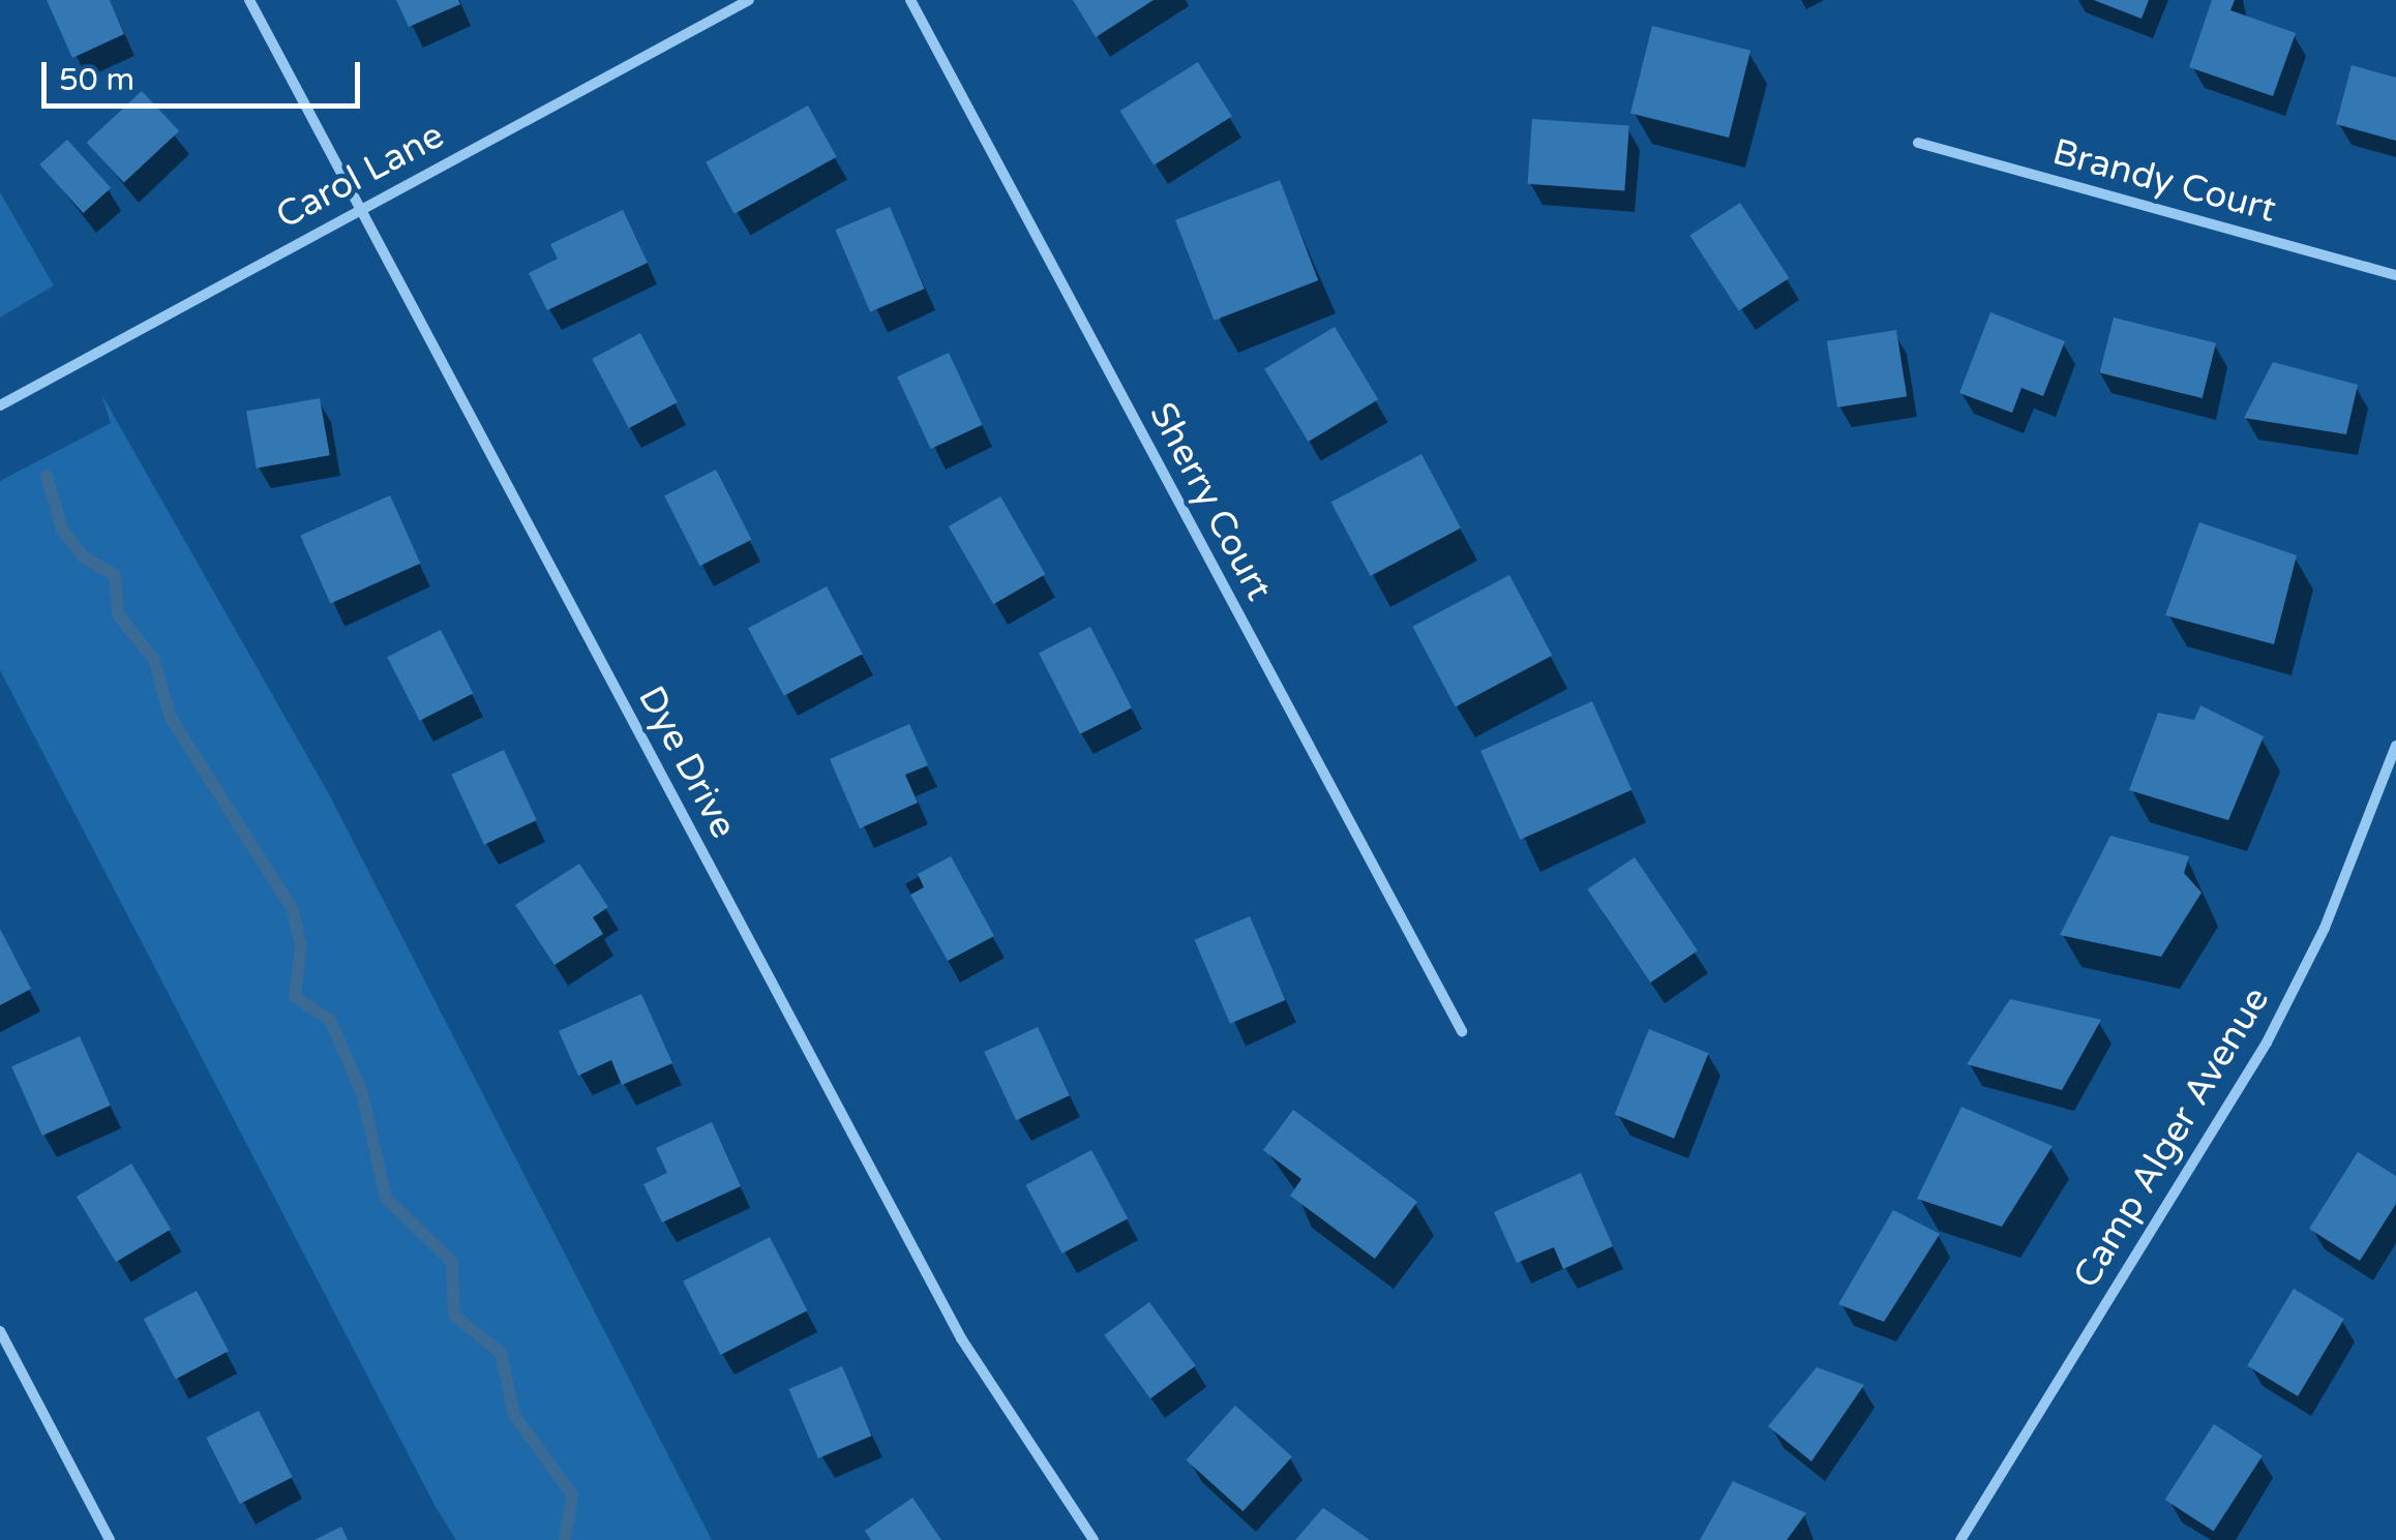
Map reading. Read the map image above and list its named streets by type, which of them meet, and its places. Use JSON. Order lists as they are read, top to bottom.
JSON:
{
  "streets": {
    "street": [
      "Carol Lane",
      "Brandy Court",
      "Sherry Court",
      "Dye Drive",
      "Camp Alger Avenue"
    ]
  },
  "crossings": [
    ["Carol Lane", "Dye Drive"]
  ],
  "scale_bar": "50 m"
}
